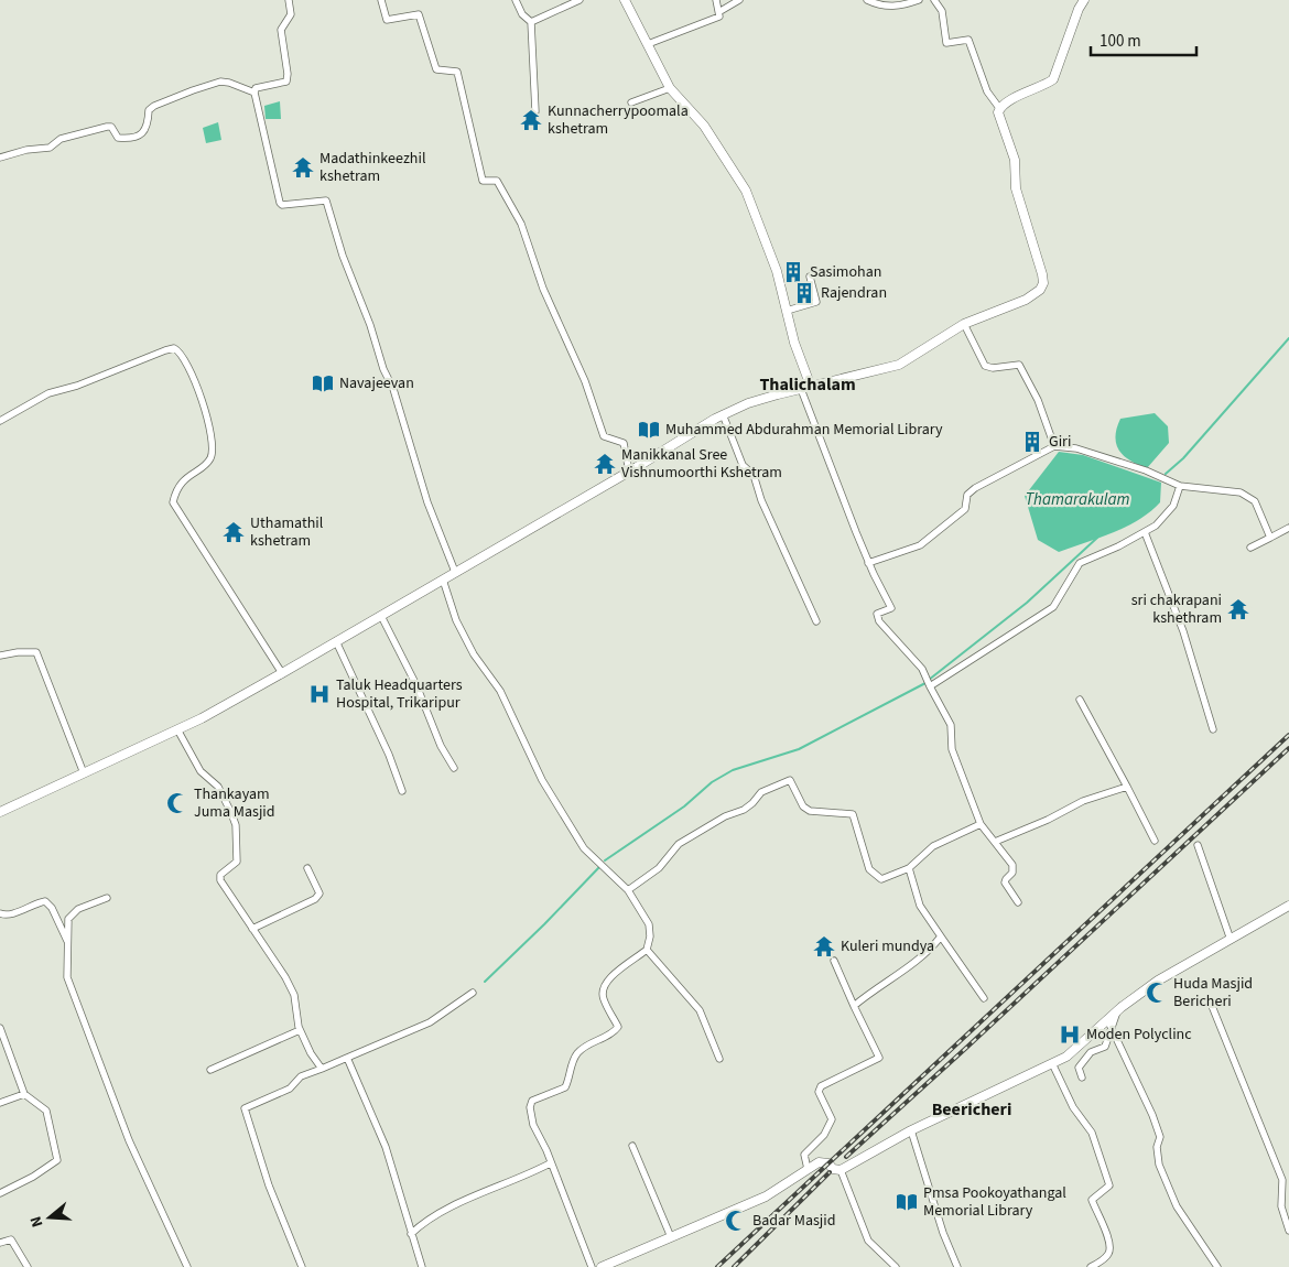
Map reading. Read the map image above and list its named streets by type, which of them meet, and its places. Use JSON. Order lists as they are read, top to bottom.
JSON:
{
  "districts": ["Thalichalam", "Beericheri"],
  "water": ["Thamarakulam"],
  "places": {
    "temple": [
      "Kunnacherrypoomala kshetram",
      "Madathinkeezhil kshetram",
      "Manikkanal Sree Vishnumoorthi Kshetram",
      "Uthamathil kshetram",
      "sri chakrapani kshethram",
      "Kuleri mundya"
    ],
    "building": ["Sasimohan", "Rajendran", "Giri"],
    "library": ["Navajeevan", "Muhammed Abdurahman Memorial Library", "Pmsa Pookoyathangal Memorial Library"],
    "hospital": ["Taluk Headquarters Hospital, Trikaripur", "Moden Polyclinc"],
    "mosque": ["Thankayam Juma Masjid", "Huda Masjid Bericheri", "Badar Masjid"]
  },
  "scale_bar": "100 m",
  "north": "left"
}
